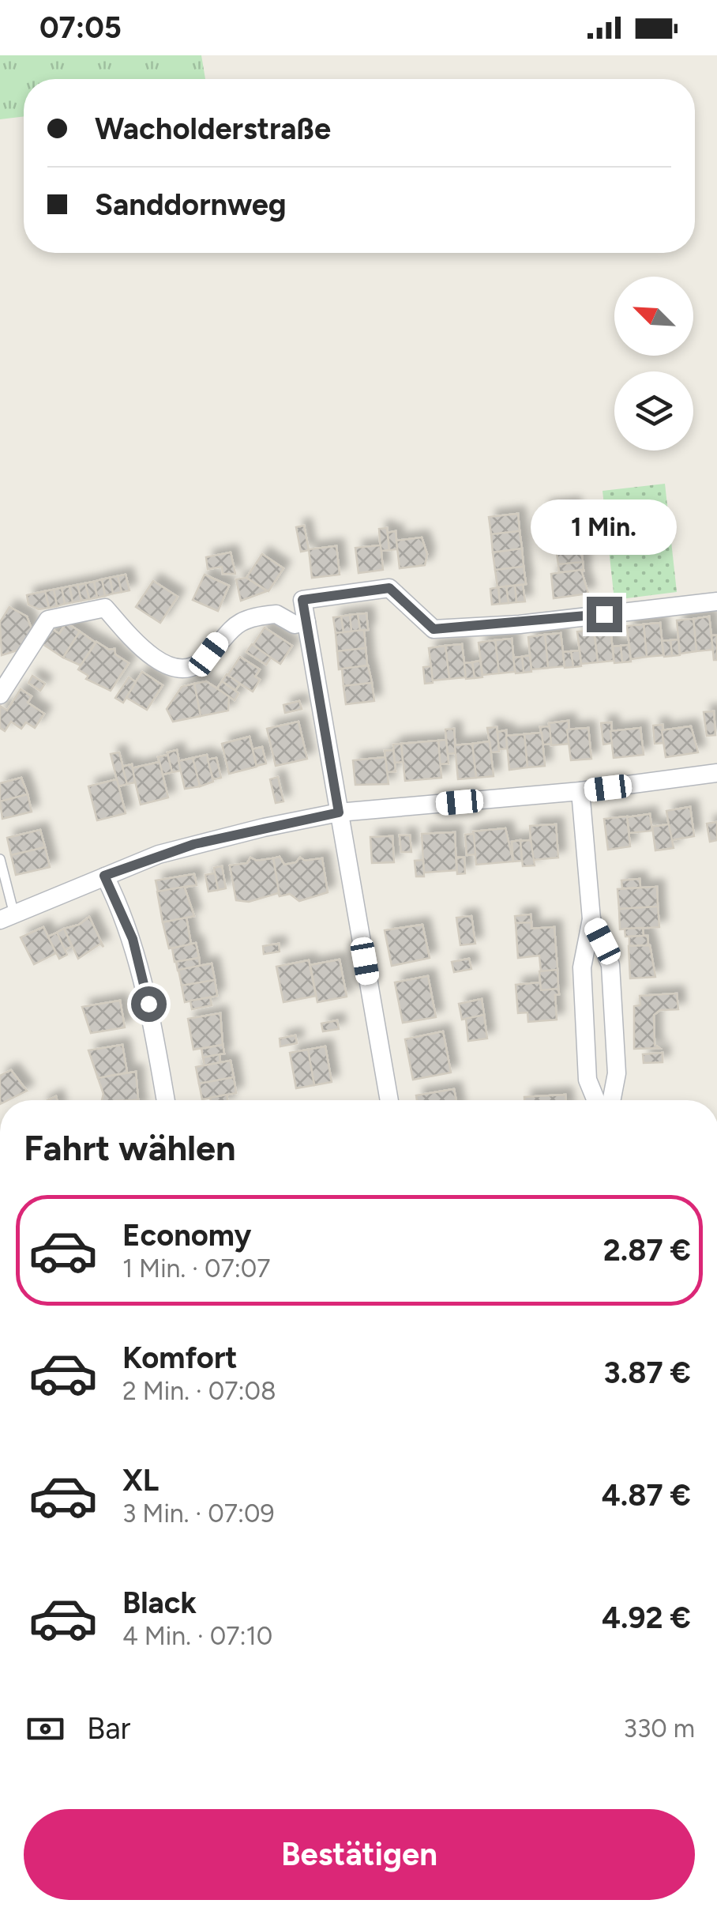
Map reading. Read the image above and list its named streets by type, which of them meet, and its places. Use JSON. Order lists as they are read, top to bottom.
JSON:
{
  "north": "top left",
  "page": {
    "status": "07:05",
    "banner": ["Wacholderstraße", "Sanddornweg"],
    "bubble": "1 Min.",
    "heading": "Fahrt wählen",
    "list": [
      {
        "name": "Economy",
        "note": "1 Min. · 07:07",
        "value": "2.87 €"
      },
      {
        "name": "Komfort",
        "note": "2 Min. · 07:08",
        "value": "3.87 €"
      },
      {
        "name": "XL",
        "note": "3 Min. · 07:09",
        "value": "4.87 €"
      },
      {
        "name": "Black",
        "note": "4 Min. · 07:10",
        "value": "4.92 €"
      }
    ],
    "pay": ["Bar", "330 m"],
    "buttons": "Bestätigen"
  }
}
